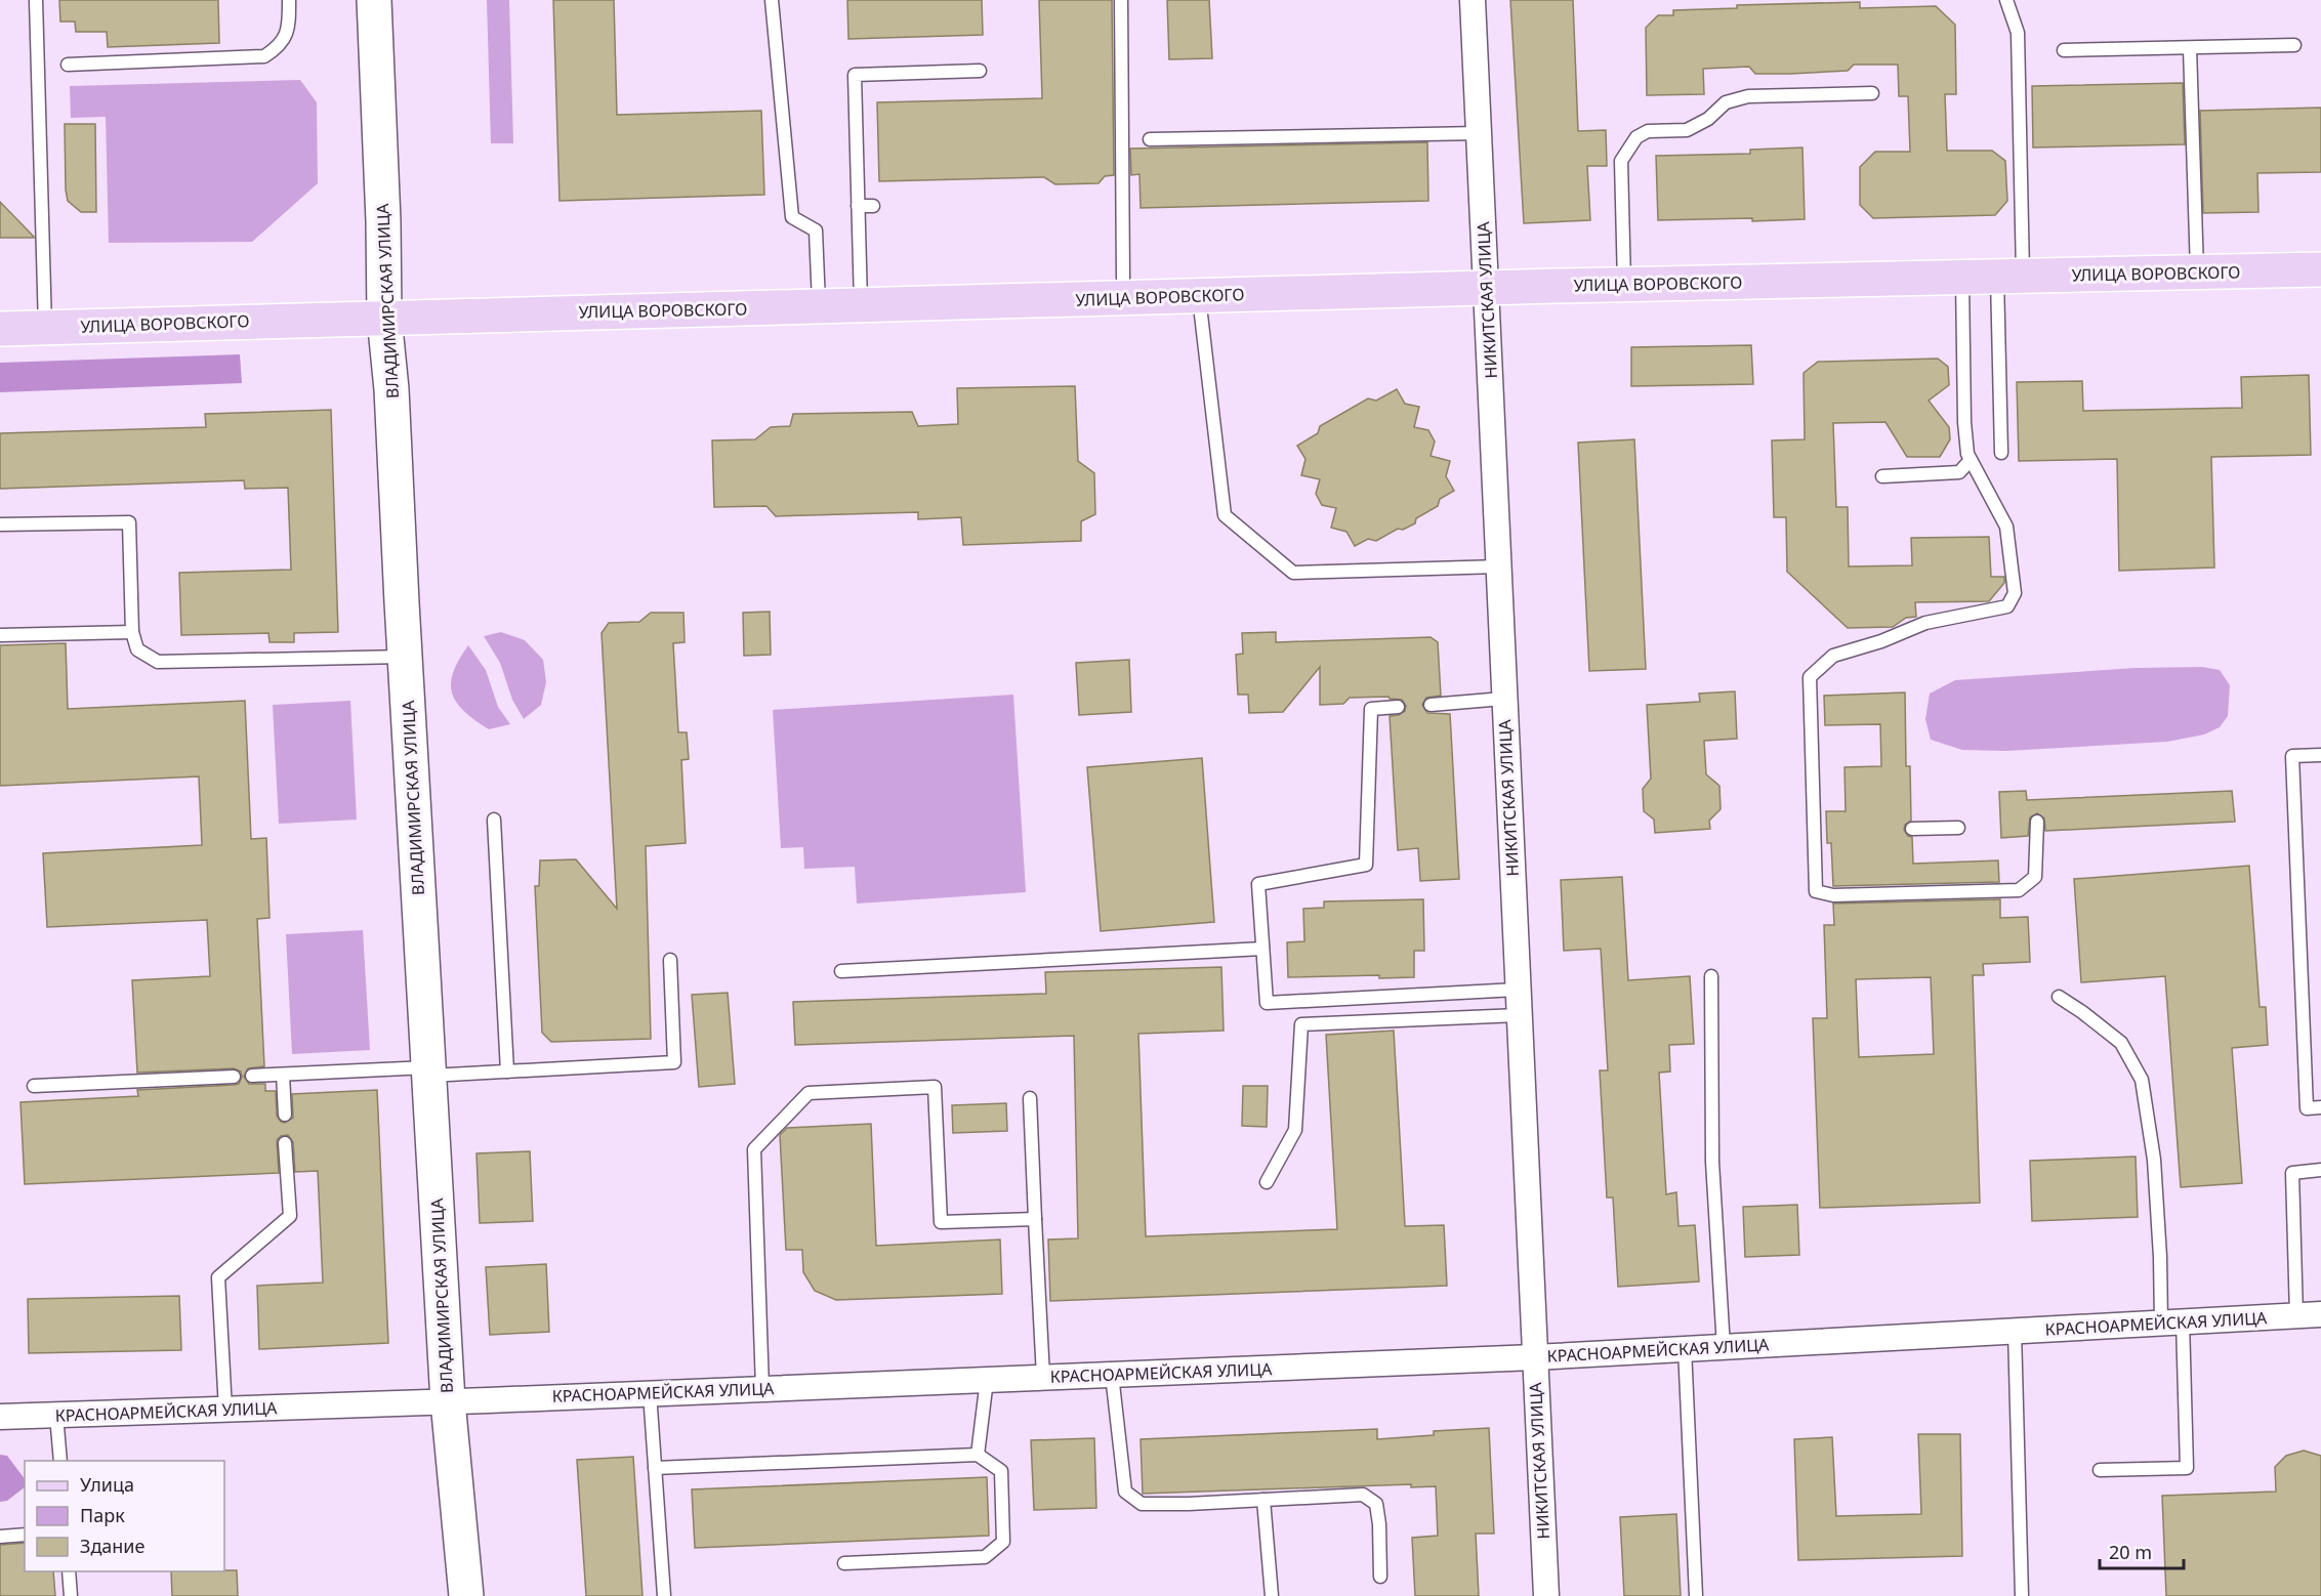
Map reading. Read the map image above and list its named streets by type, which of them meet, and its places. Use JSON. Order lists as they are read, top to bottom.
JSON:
{
  "streets": {
    "main road": ["УЛИЦА ВОРОВСКОГО", "ВЛАДИМИРСКАЯ УЛИЦА"],
    "street": ["НИКИТСКАЯ УЛИЦА", "КРАСНОАРМЕЙСКАЯ УЛИЦА"]
  },
  "crossings": [
    ["УЛИЦА ВОРОВСКОГО", "НИКИТСКАЯ УЛИЦА"],
    ["УЛИЦА ВОРОВСКОГО", "ВЛАДИМИРСКАЯ УЛИЦА"],
    ["НИКИТСКАЯ УЛИЦА", "КРАСНОАРМЕЙСКАЯ УЛИЦА"],
    ["ВЛАДИМИРСКАЯ УЛИЦА", "КРАСНОАРМЕЙСКАЯ УЛИЦА"]
  ],
  "legend": ["Улица", "Парк", "Здание"],
  "scale_bar": "20 m"
}
